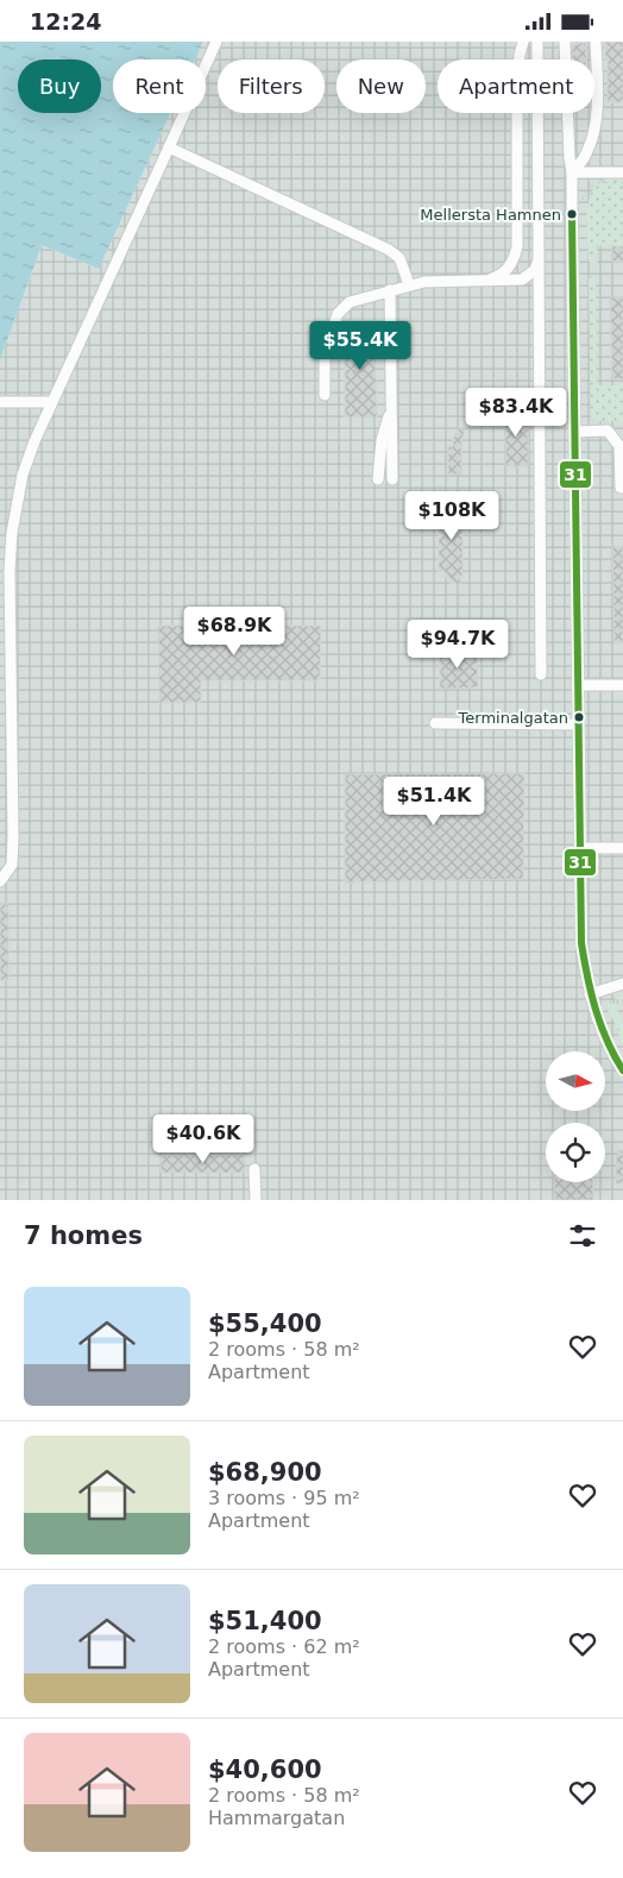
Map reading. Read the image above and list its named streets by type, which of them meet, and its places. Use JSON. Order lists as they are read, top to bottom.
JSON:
{
  "places": ["Mellersta Hamnen", "Terminalgatan"],
  "lines": ["transit line 31"],
  "north": "right",
  "page": {
    "status": "12:24",
    "chip": [
      "Buy",
      "Rent",
      "Filters",
      "New",
      "Apartment"
    ],
    "price": [
      "$55.4K",
      "$83.4K",
      "$108K",
      "$68.9K",
      "$94.7K",
      "$51.4K",
      "$40.6K"
    ],
    "heading": "7 homes",
    "list": [
      {
        "name": "$55,400",
        "note": "2 rooms · 58 m² · Apartment"
      },
      {
        "name": "$68,900",
        "note": "3 rooms · 95 m² · Apartment"
      },
      {
        "name": "$51,400",
        "note": "2 rooms · 62 m² · Apartment"
      },
      {
        "name": "$40,600",
        "note": "2 rooms · 58 m² · Hammargatan"
      }
    ]
  }
}
